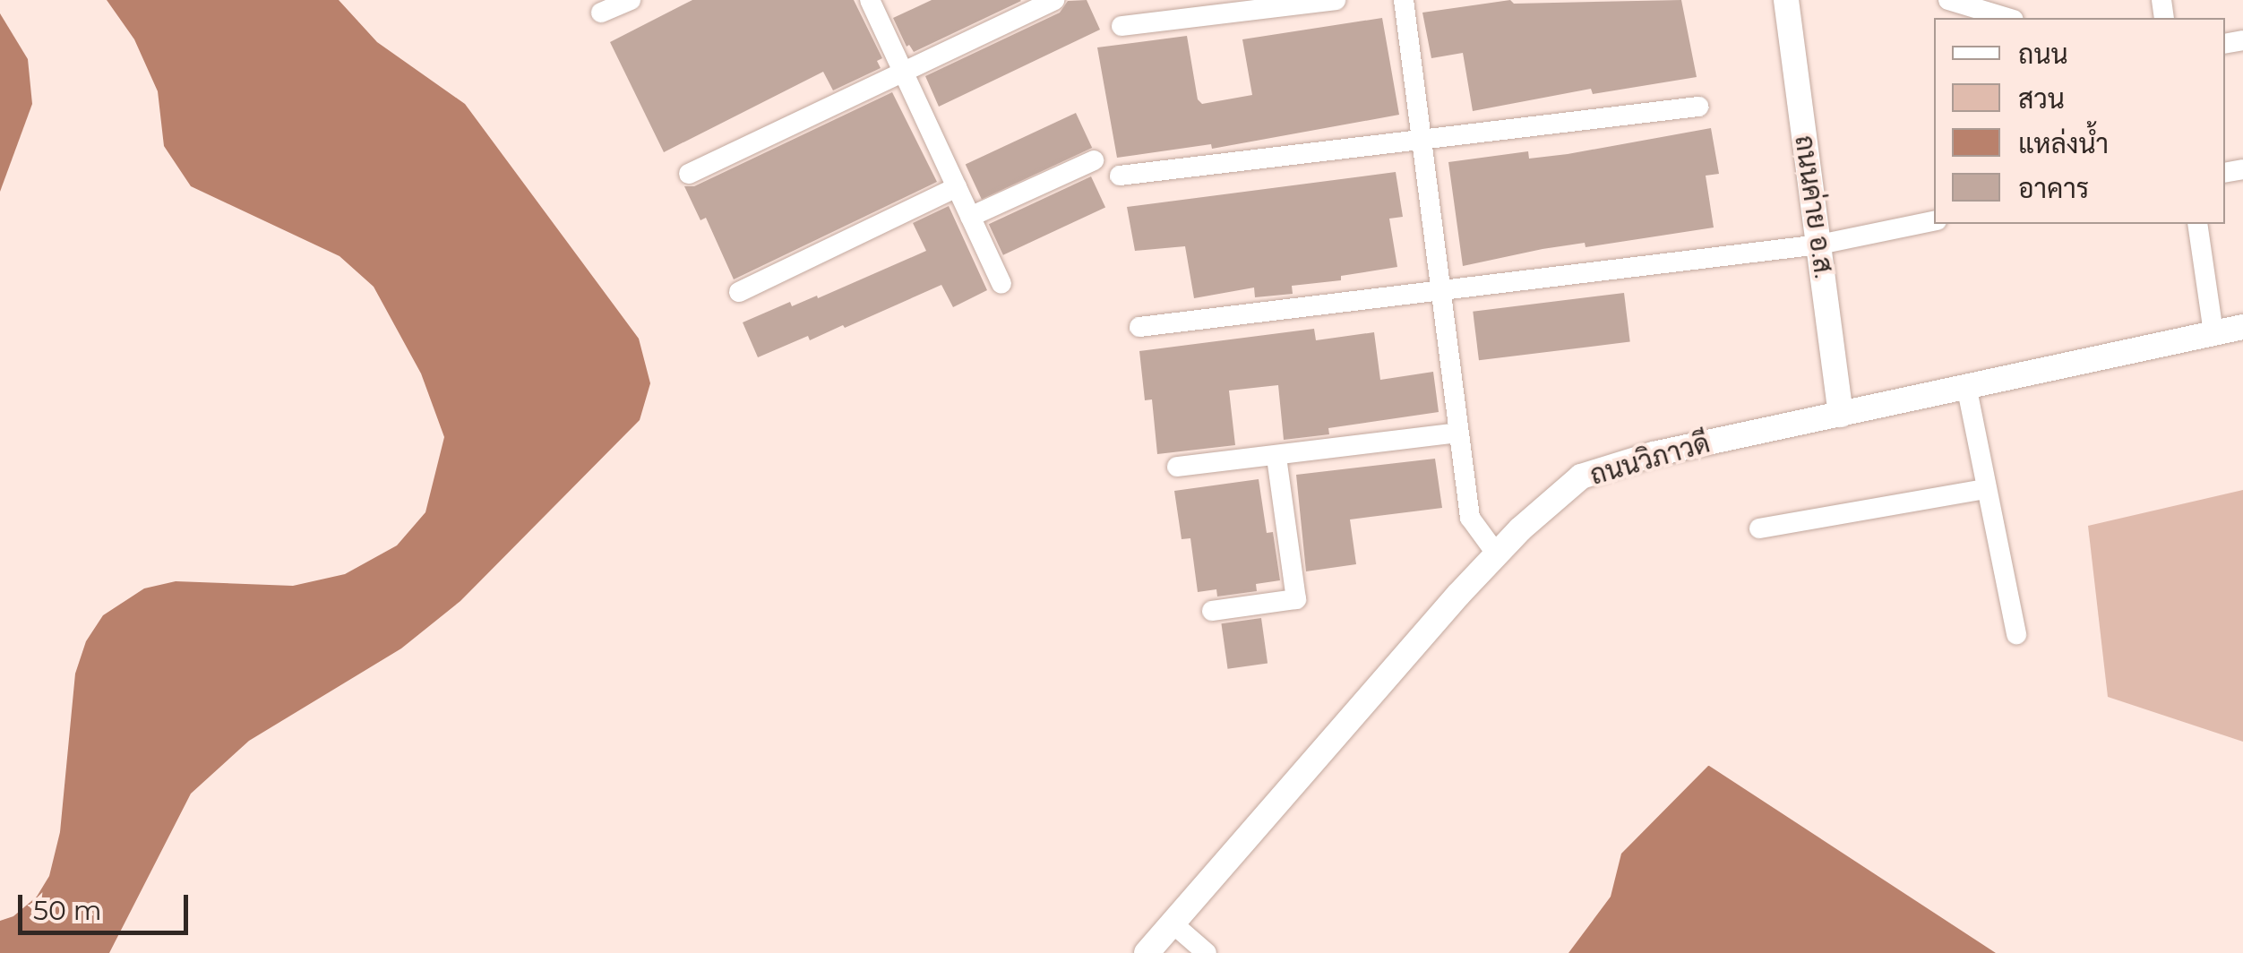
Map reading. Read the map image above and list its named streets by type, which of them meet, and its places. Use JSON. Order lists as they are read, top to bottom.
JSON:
{
  "streets": {
    "street": ["ถนนค่าย อ.ส.", "ถนนวิภาวดี"]
  },
  "crossings": [
    ["ถนนค่าย อ.ส.", "ถนนวิภาวดี"]
  ],
  "legend": [
    "ถนน",
    "สวน",
    "แหล่งน้ำ",
    "อาคาร"
  ],
  "scale_bar": "50 m"
}
